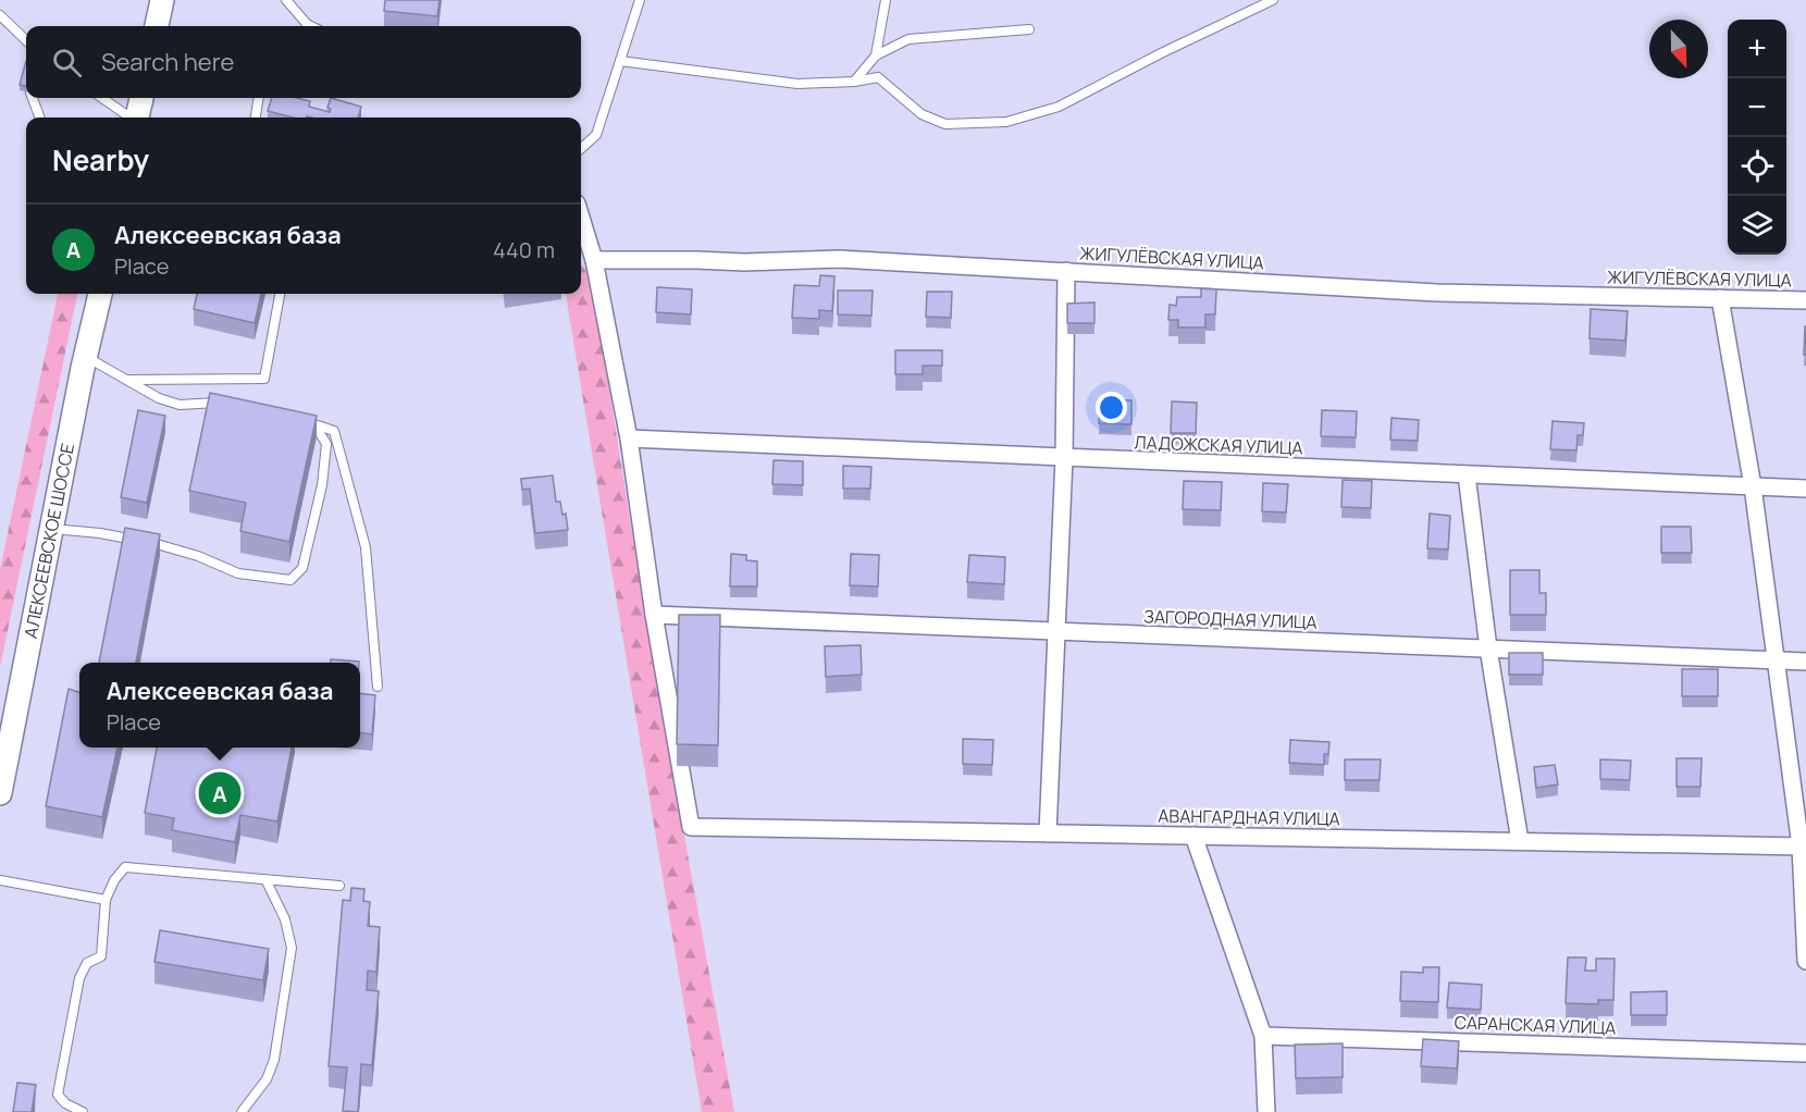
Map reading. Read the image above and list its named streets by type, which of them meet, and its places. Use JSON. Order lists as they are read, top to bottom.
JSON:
{
  "streets": {
    "street": [
      "ЖИГУЛЁВСКАЯ УЛИЦА",
      "ЛАДОЖСКАЯ УЛИЦА",
      "АЛЕКСЕЕВСКОЕ ШОССЕ",
      "ЗАГОРОДНАЯ УЛИЦА",
      "АВАНГАРДНАЯ УЛИЦА",
      "САРАНСКАЯ УЛИЦА"
    ]
  },
  "crossings": [
    ["ЗАГОРОДНАЯ УЛИЦА", "АВАНГАРДНАЯ УЛИЦА"]
  ],
  "north": "bottom",
  "page": {
    "map_buttons": ["+", "−"],
    "search": "Search here",
    "heading": "Nearby",
    "list": [
      {
        "mark": "A",
        "name": "Алексеевская база",
        "note": "Place",
        "value": "440 m"
      }
    ],
    "popup": ["Алексеевская база", "Place"],
    "pins": "A"
  }
}
